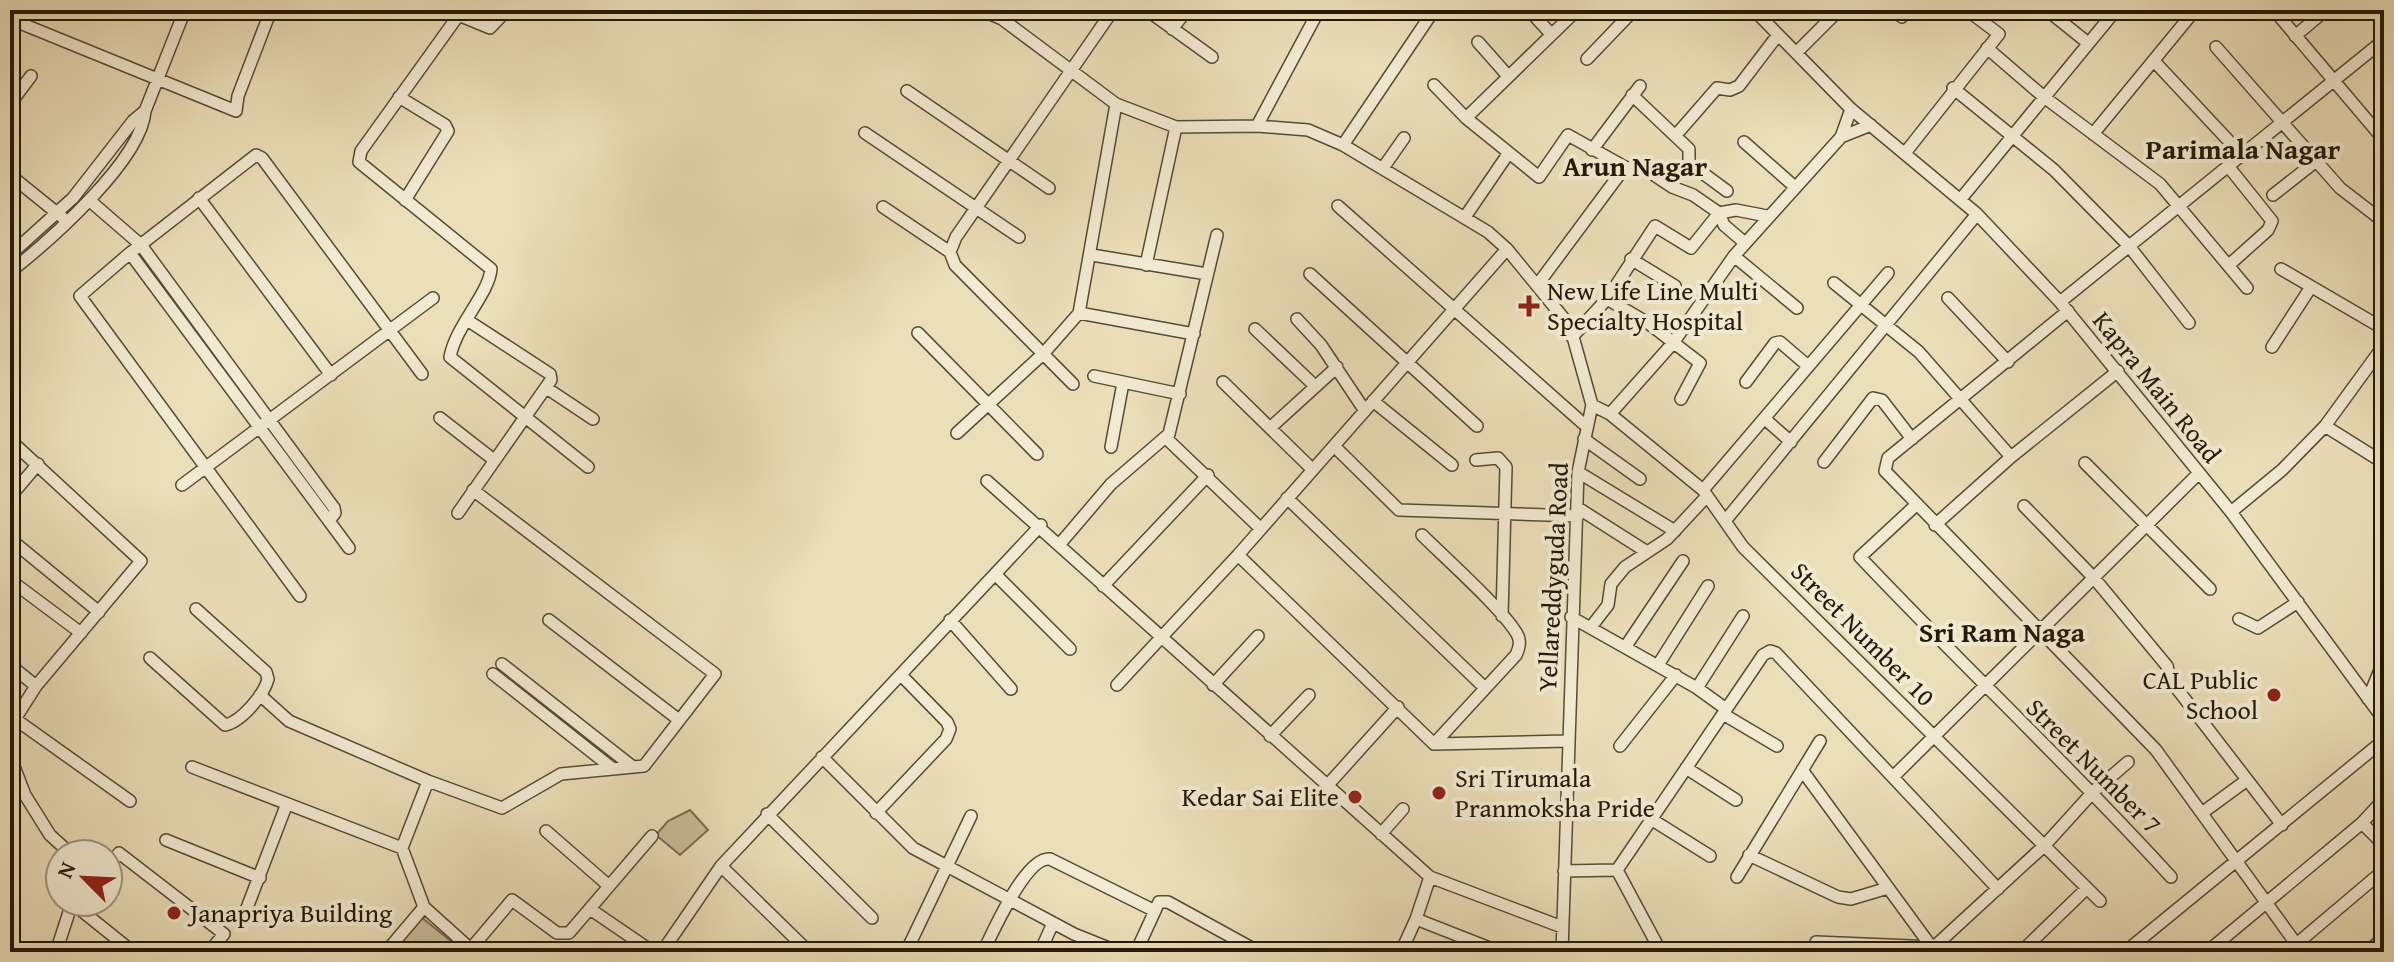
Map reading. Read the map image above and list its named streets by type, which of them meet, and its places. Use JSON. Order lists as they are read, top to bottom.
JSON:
{
  "streets": {
    "street": [
      "Kapra Main Road",
      "Yellareddyguda Road",
      "Street Number 10",
      "Street Number 7"
    ]
  },
  "crossings": [
    ["Yellareddyguda Road", "Street Number 10"]
  ],
  "districts": ["Parimala Nagar", "Arun Nagar", "Sri Ram Naga"],
  "places": {
    "health": ["New Life Line Multi Specialty Hospital"],
    "other": [
      "CAL Public School",
      "Sri Tirumala Pranmoksha Pride",
      "Kedar Sai Elite",
      "Janapriya Building"
    ]
  },
  "north": "top left"
}
